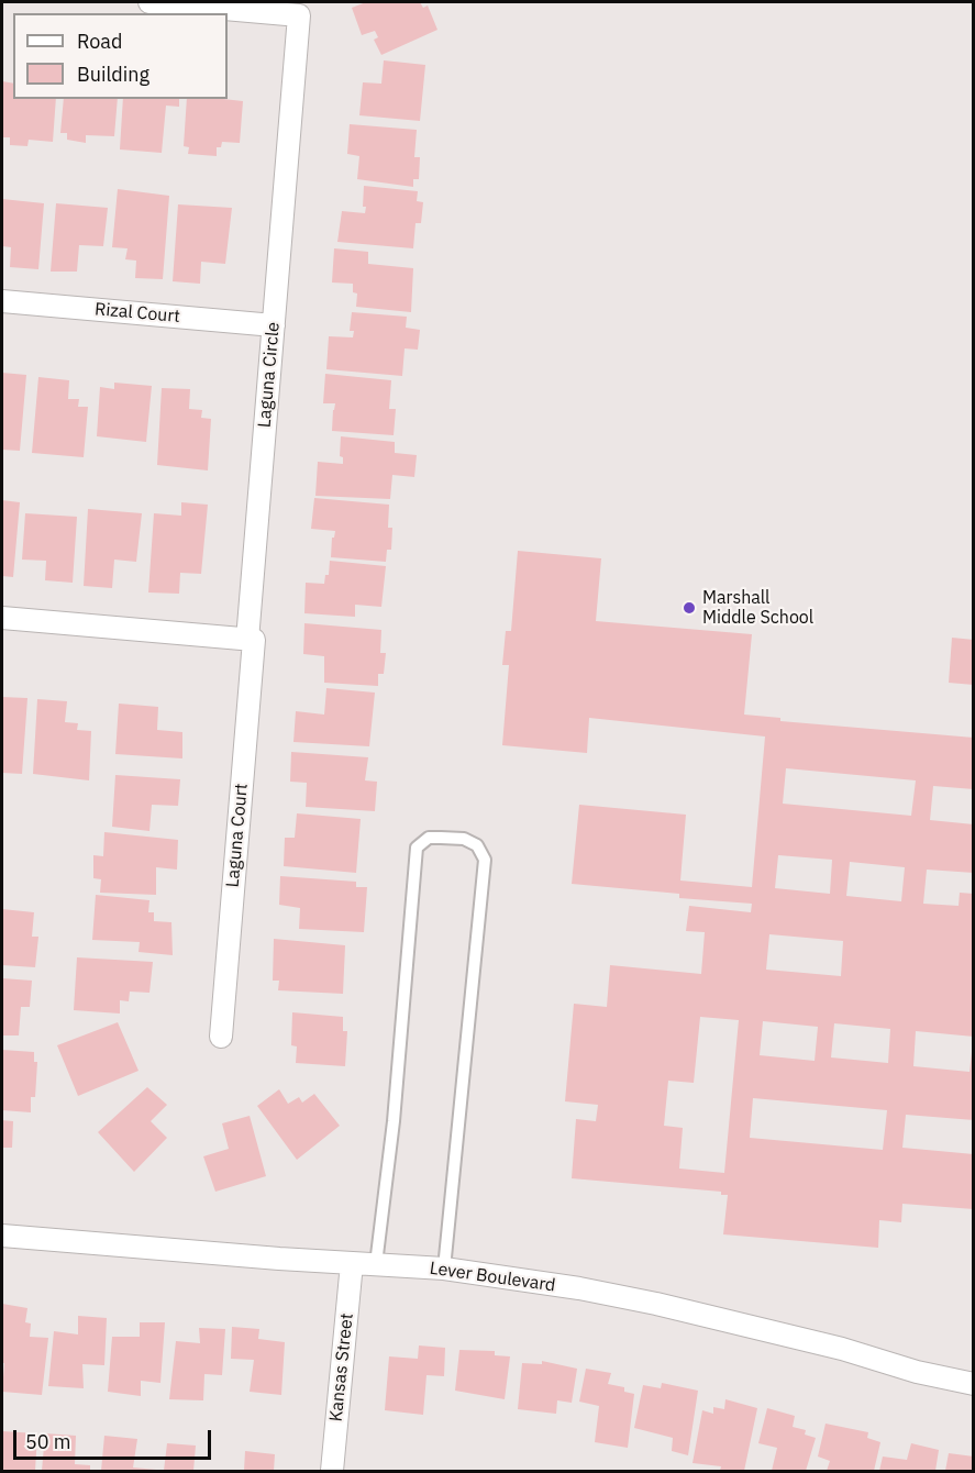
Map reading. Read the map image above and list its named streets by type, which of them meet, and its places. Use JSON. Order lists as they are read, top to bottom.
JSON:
{
  "streets": {
    "street": [
      "Rizal Court",
      "Laguna Circle",
      "Laguna Court",
      "Lever Boulevard",
      "Kansas Street"
    ]
  },
  "crossings": [
    ["Rizal Court", "Laguna Circle"],
    ["Laguna Circle", "Laguna Court"],
    ["Lever Boulevard", "Kansas Street"]
  ],
  "places": ["Marshall Middle School"],
  "legend": ["Road", "Building"],
  "scale_bar": "50 m"
}
